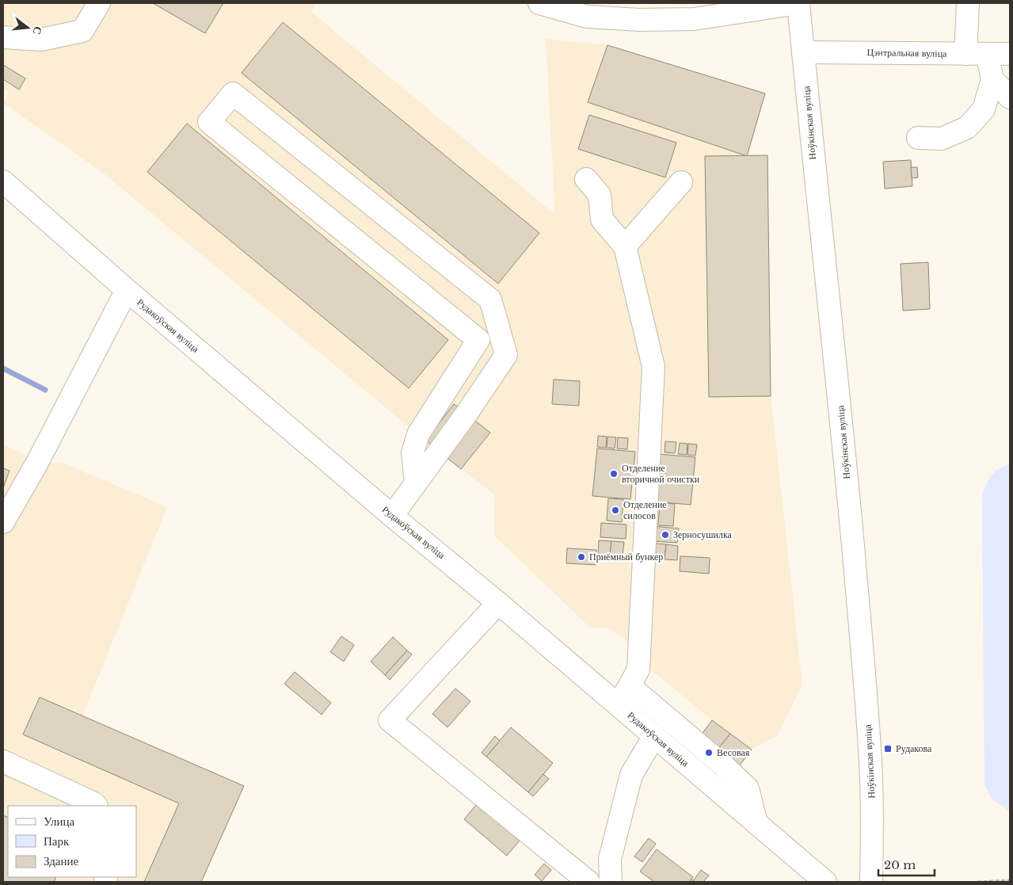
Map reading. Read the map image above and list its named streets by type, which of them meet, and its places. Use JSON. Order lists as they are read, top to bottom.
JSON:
{
  "streets": {
    "street": ["Цэнтральная вуліца", "Ноўкінская вуліца", "Рудакоўская вуліца"]
  },
  "crossings": [
    ["Цэнтральная вуліца", "Ноўкінская вуліца"]
  ],
  "places": {
    "other": [
      "Отделение вторичной очистки",
      "Отделение силосов",
      "Зерносушилка",
      "Приёмный бункер",
      "Весовая"
    ],
    "transit": ["Рудакова"]
  },
  "legend": ["Улица", "Парк", "Здание"],
  "scale_bar": "20 m",
  "north": "right"
}
